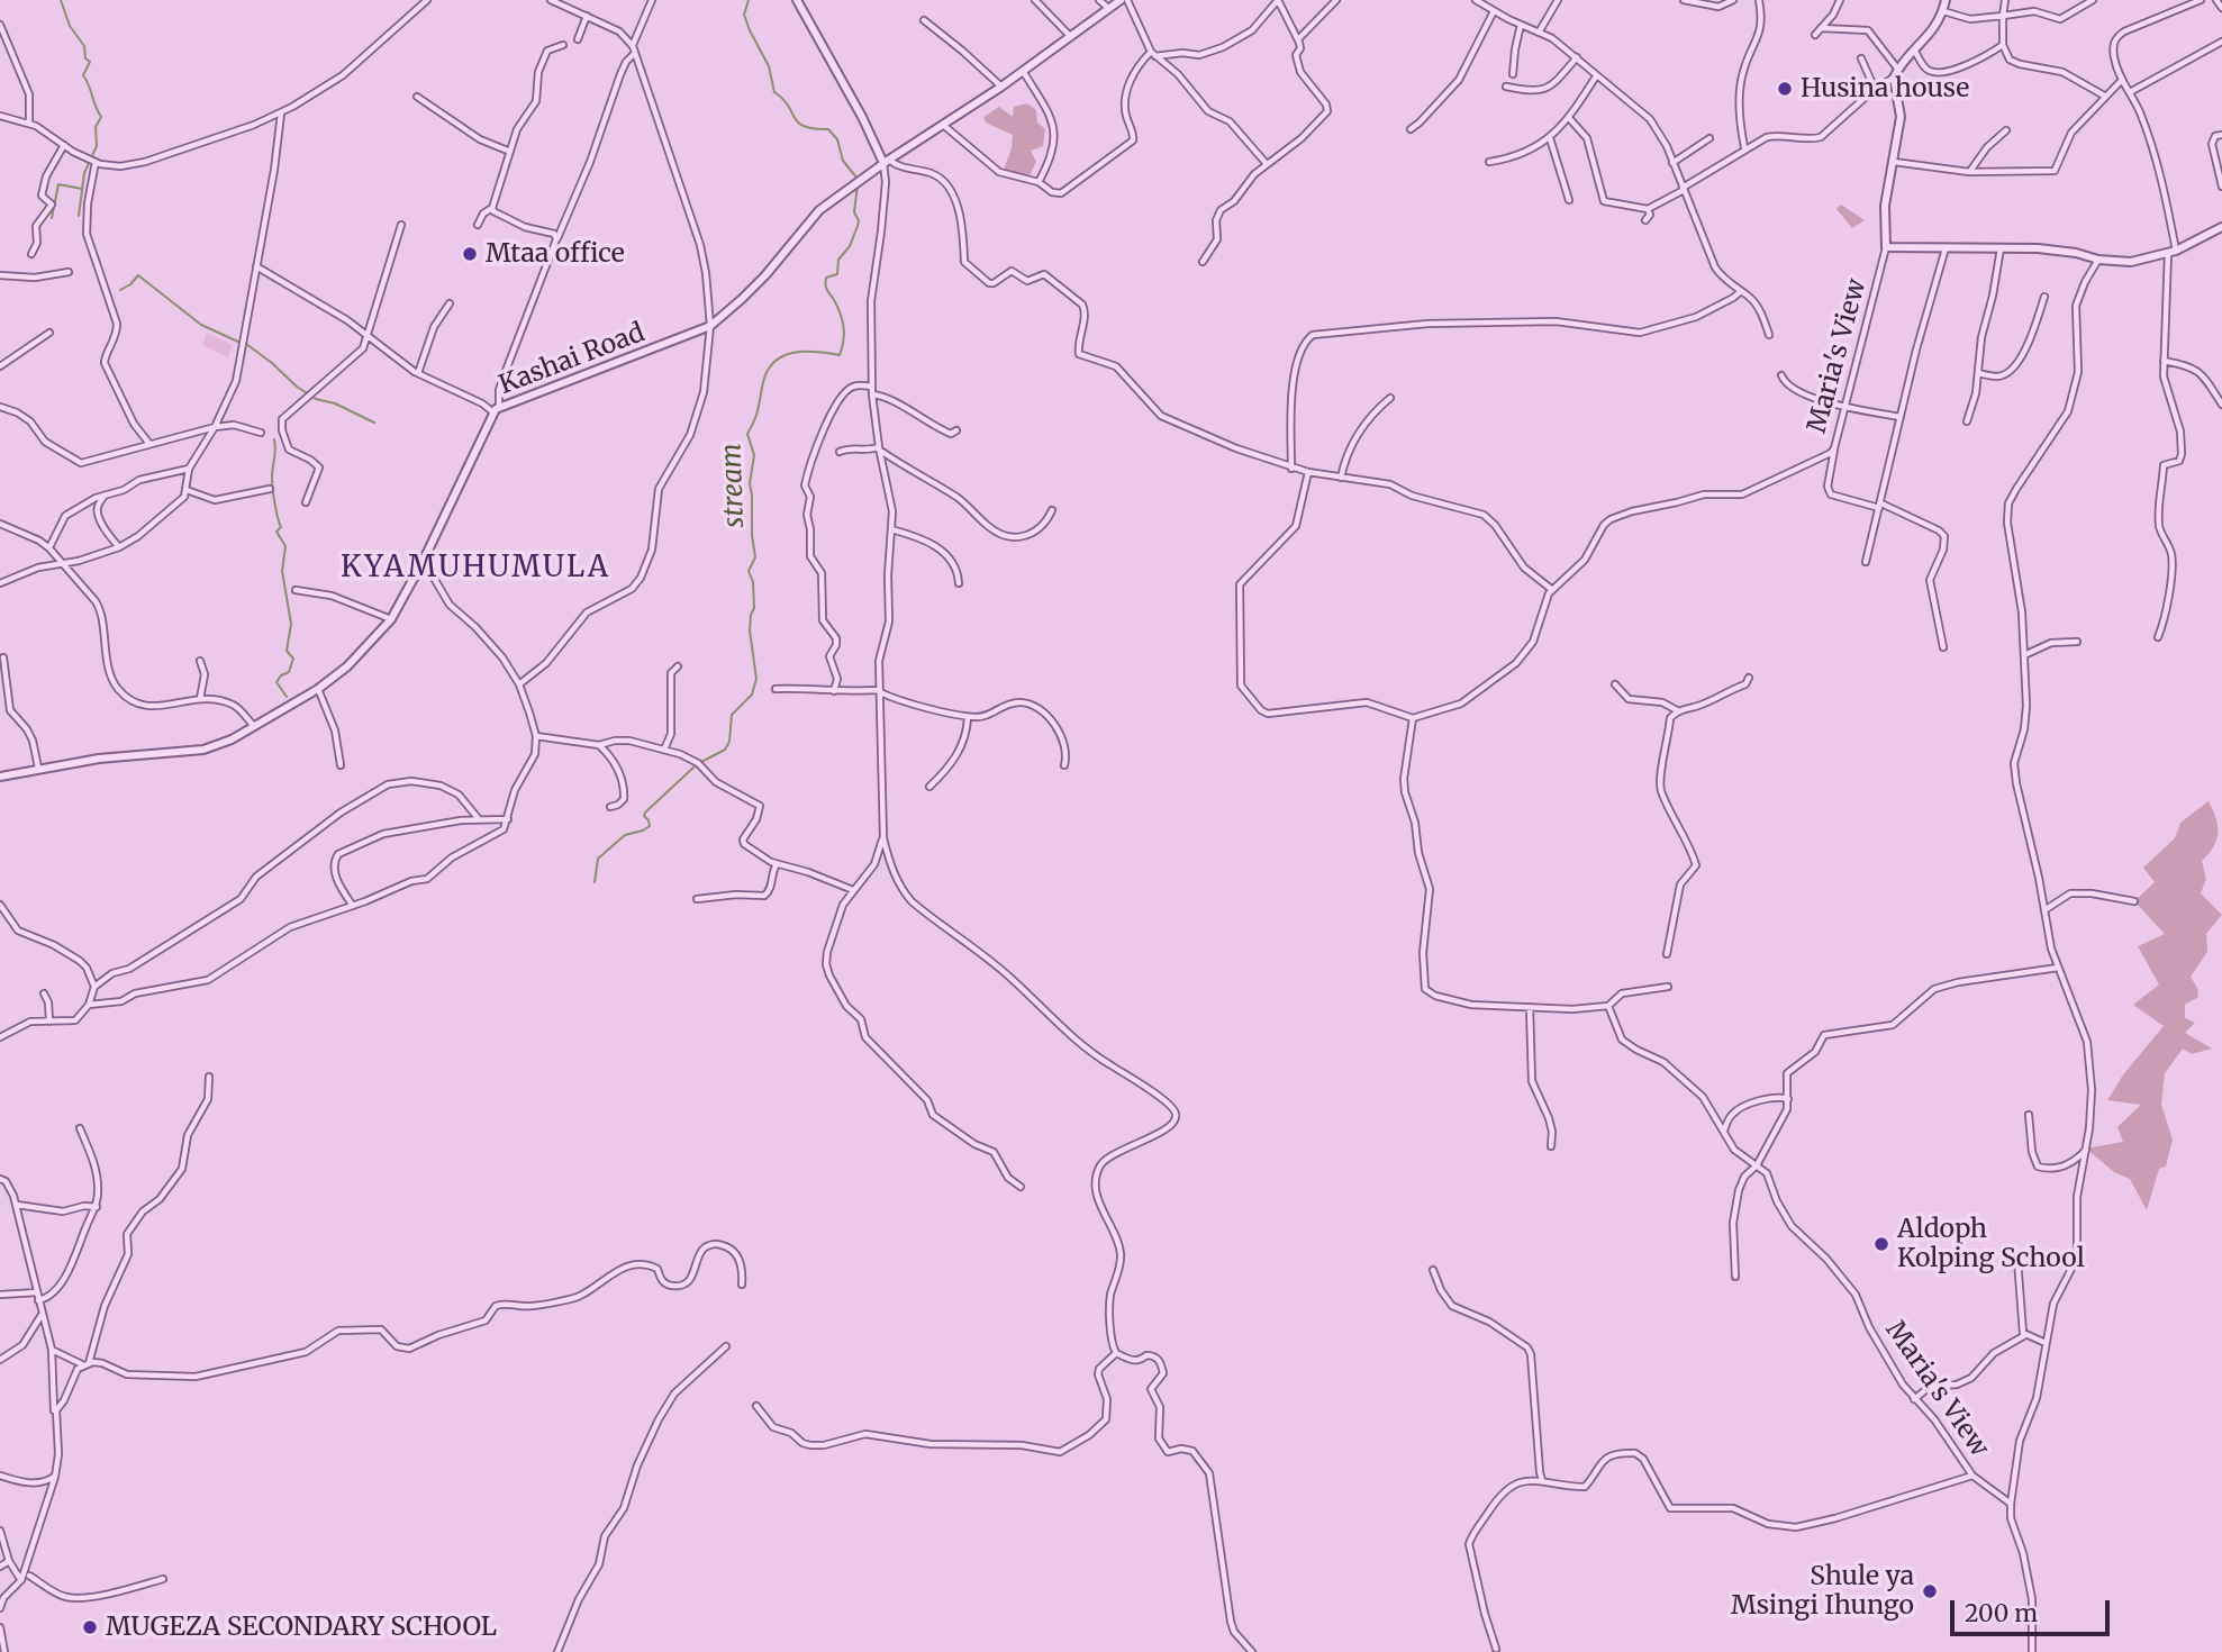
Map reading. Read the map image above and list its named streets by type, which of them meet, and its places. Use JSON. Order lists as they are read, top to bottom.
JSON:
{
  "streets": {
    "street": ["Maria's View", "Kashai Road"]
  },
  "districts": ["KYAMUHUMULA"],
  "water": ["stream"],
  "places": [
    "Husina house",
    "Mtaa office",
    "Aldoph Kolping School",
    "Shule ya Msingi Ihungo",
    "MUGEZA SECONDARY SCHOOL"
  ],
  "scale_bar": "200 m"
}
